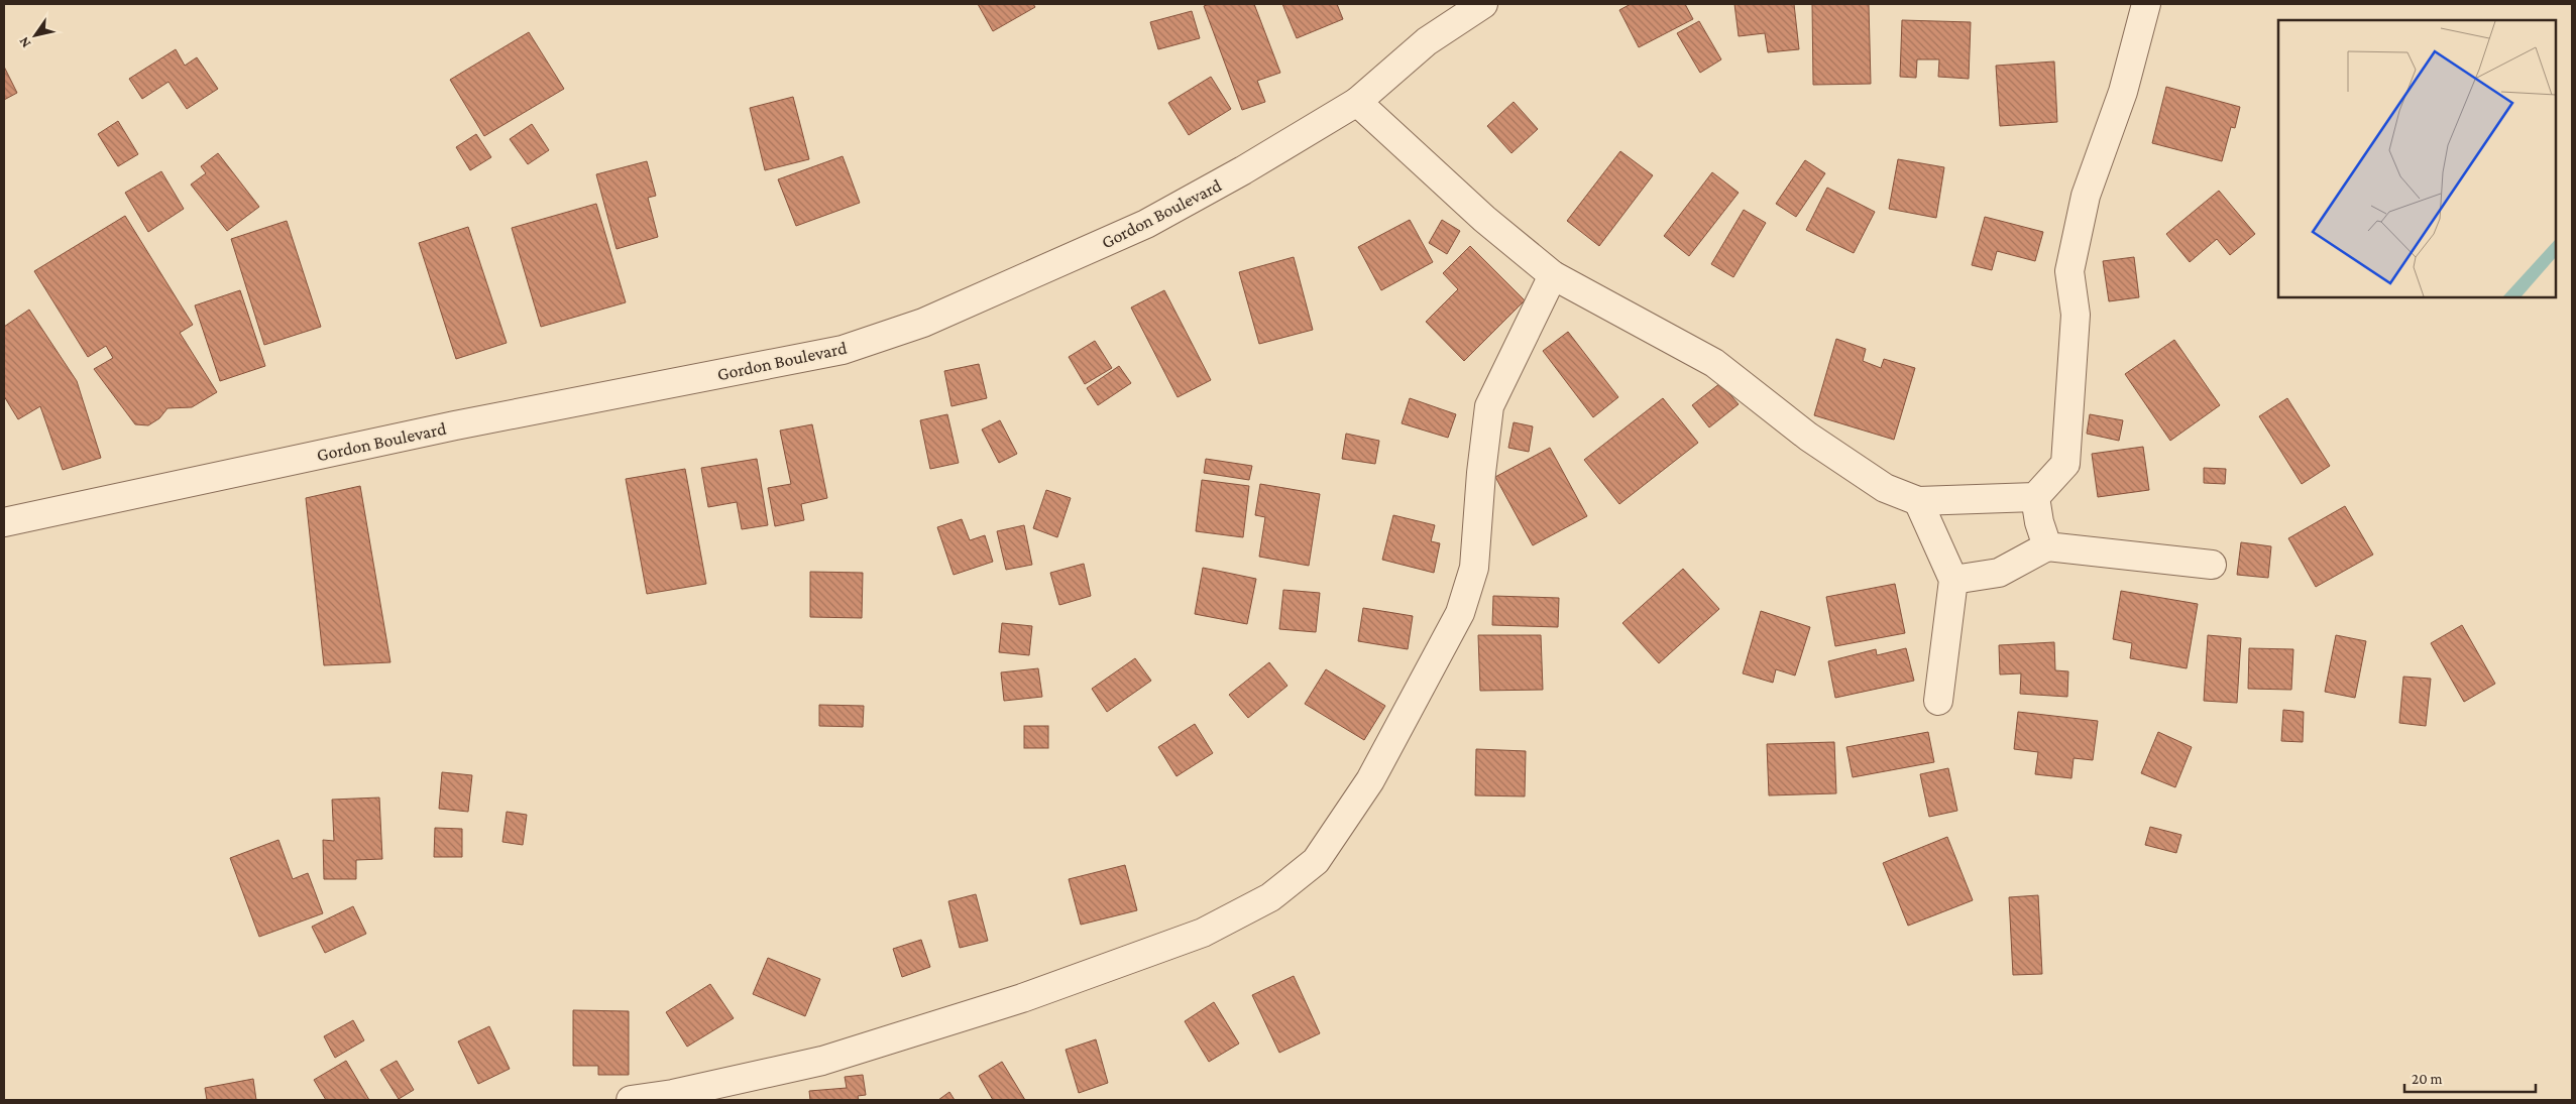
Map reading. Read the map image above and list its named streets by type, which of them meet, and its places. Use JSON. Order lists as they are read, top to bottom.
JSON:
{
  "streets": {
    "street": ["Gordon Boulevard"]
  },
  "scale_bar": "20 m",
  "north": "bottom left"
}
